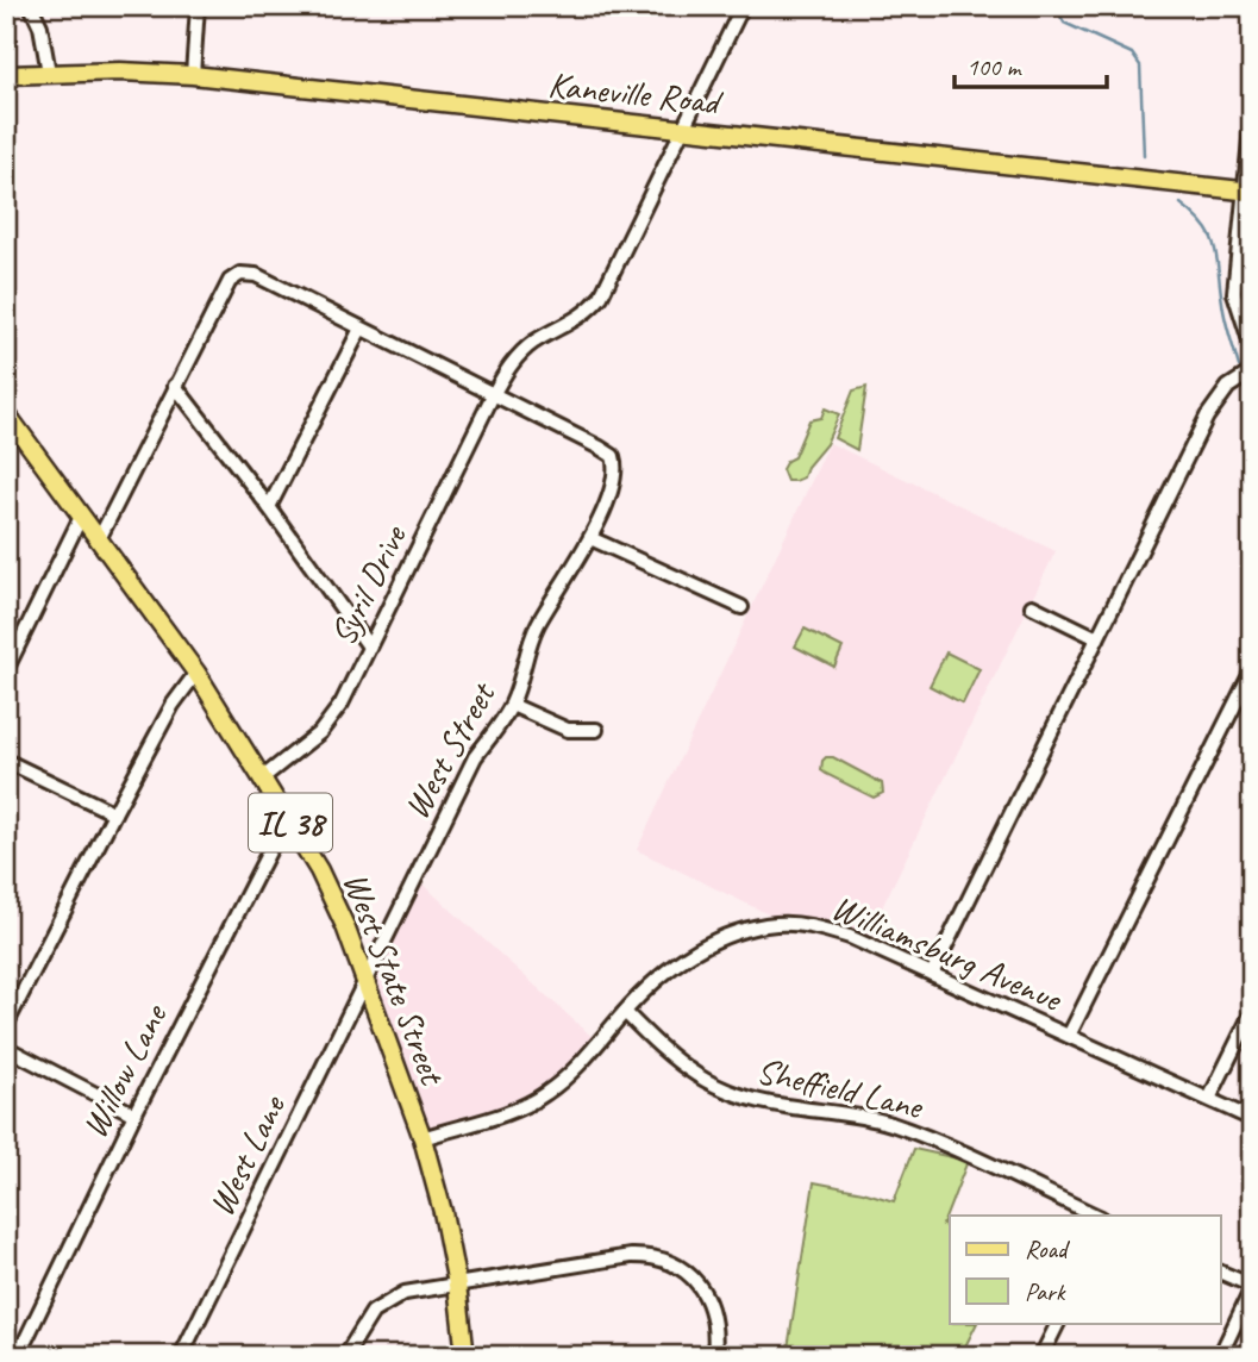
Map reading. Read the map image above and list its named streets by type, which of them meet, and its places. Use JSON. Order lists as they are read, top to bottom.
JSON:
{
  "streets": {
    "main road": ["Kaneville Road", "IL 38", "West State Street"],
    "street": [
      "Syril Drive",
      "West Street",
      "Williamsburg Avenue",
      "Willow Lane",
      "Sheffield Lane",
      "West Lane"
    ]
  },
  "crossings": [
    ["Kaneville Road", "Syril Drive"],
    ["Syril Drive", "West Street"],
    ["Syril Drive", "West State Street"],
    ["West Street", "West State Street"],
    ["West Street", "West Lane"],
    ["Williamsburg Avenue", "West State Street"],
    ["Williamsburg Avenue", "Sheffield Lane"],
    ["West State Street", "Willow Lane"],
    ["West State Street", "West Lane"]
  ],
  "legend": ["Road", "Park"],
  "scale_bar": "100 m"
}
